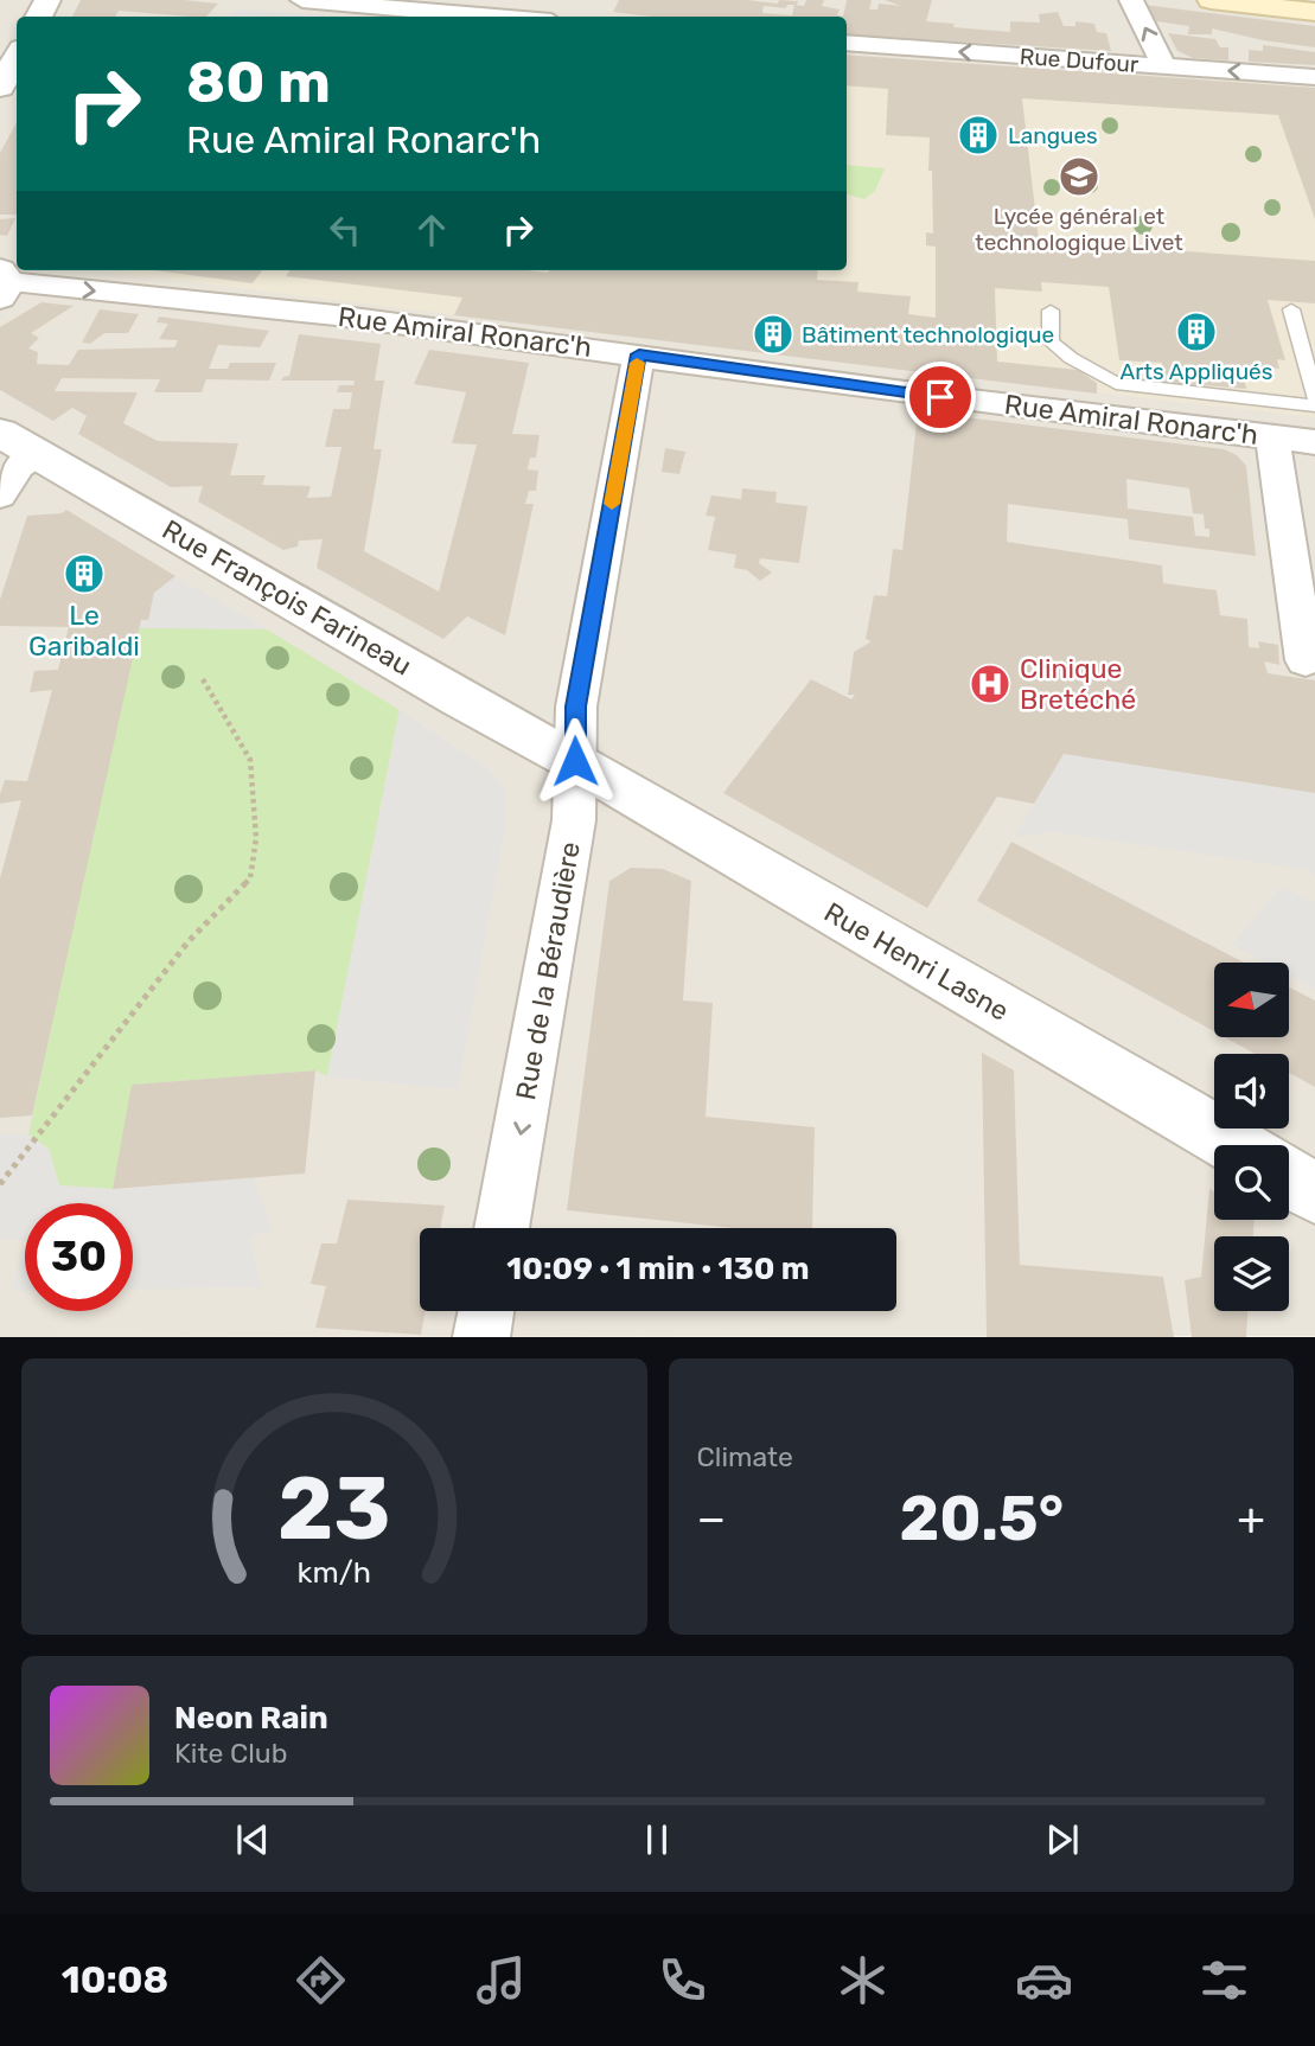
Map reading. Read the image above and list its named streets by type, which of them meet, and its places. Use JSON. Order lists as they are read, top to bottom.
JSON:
{
  "streets": {
    "street": [
      "Rue Dufour",
      "Rue Amiral Ronarc'h",
      "Rue François Farineau",
      "Rue Henri Lasne",
      "Rue de la Béraudière"
    ]
  },
  "crossings": [
    ["Rue Amiral Ronarc'h", "Rue de la Béraudière"],
    ["Rue François Farineau", "Rue Henri Lasne"],
    ["Rue François Farineau", "Rue de la Béraudière"],
    ["Rue Henri Lasne", "Rue de la Béraudière"]
  ],
  "one_way": ["Rue Dufour", "Rue de la Béraudière"],
  "places": {
    "building": [
      "Langues",
      "Arts Appliqués",
      "Bâtiment technologique",
      "Le Garibaldi"
    ],
    "school or university": ["Lycée général et technologique Livet"],
    "hospital": ["Clinique Bretéché"]
  },
  "north": "left",
  "page": {
    "turn": ["80 m", "Rue Amiral Ronarc'h"],
    "limit": "30",
    "trip": "10:09 · 1 min · 130 m",
    "tile": "Climate",
    "heat": ["−", "20.5°", "+"],
    "song": ["Neon Rain", "Kite Club"],
    "tabs": "10:08",
    "gauge": ["23", "km/h"]
  }
}
